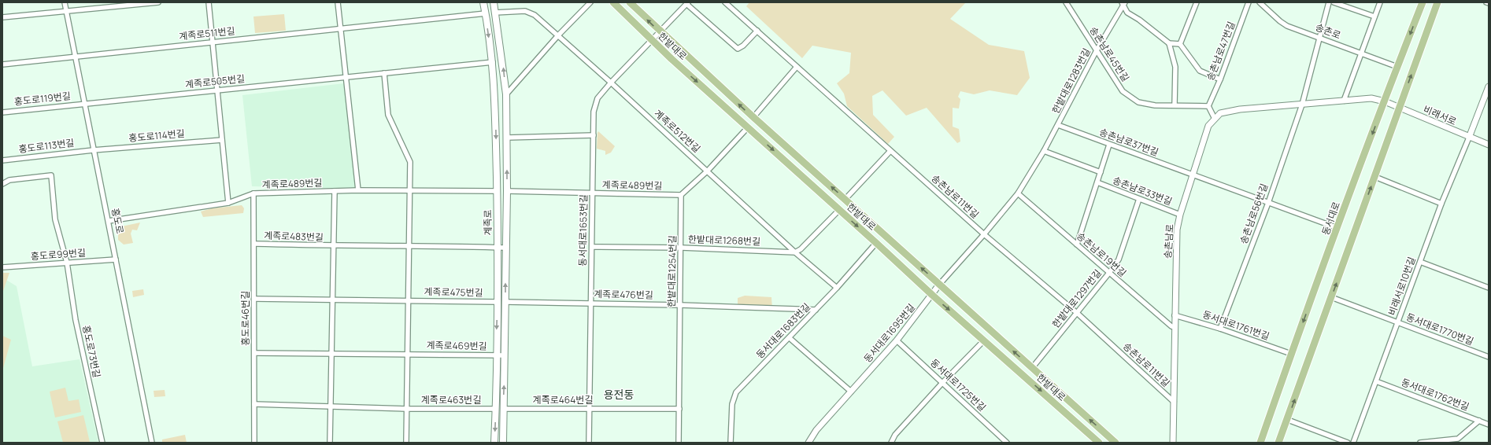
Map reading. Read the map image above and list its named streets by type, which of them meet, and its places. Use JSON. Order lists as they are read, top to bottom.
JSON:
{
  "streets": {
    "main road": ["한밭대로", "동서대로", "계족로"],
    "street": [
      "송촌로",
      "계족로511번길",
      "송촌남로47번길",
      "송촌남로45번길",
      "한밭대로1283번길",
      "계족로505번길",
      "홍도로119번길",
      "비래서로",
      "계족로512번길",
      "홍도로114번길",
      "송촌남로37번길",
      "홍도로113번길",
      "계족로489번길",
      "송촌남로33번길",
      "송촌남로11번길",
      "송촌남로56번길",
      "홍도로",
      "동서대로1653번길",
      "계족로483번길",
      "한밭대로1268번길",
      "송촌남로",
      "홍도로99번길",
      "송촌남로19번길",
      "한밭대로1254번길",
      "비래서로10번길",
      "계족로475번길",
      "계족로476번길",
      "한밭대로1297번길",
      "홍도로46번길",
      "동서대로1761번길",
      "동서대로1770번길",
      "동서대로1683번길",
      "동서대로1695번길",
      "계족로469번길",
      "홍도로73번길",
      "동서대로1725번길",
      "동서대로1762번길",
      "계족로463번길",
      "계족로464번길"
    ]
  },
  "crossings": [
    ["송촌로", "동서대로"],
    ["계족로511번길", "홍도로"],
    ["계족로511번길", "계족로"],
    ["한밭대로", "한밭대로1283번길"],
    ["한밭대로", "동서대로1653번길"],
    ["한밭대로", "한밭대로1297번길"],
    ["한밭대로", "동서대로1683번길"],
    ["한밭대로", "동서대로1695번길"],
    ["송촌남로47번길", "송촌남로45번길"],
    ["송촌남로45번길", "한밭대로1283번길"],
    ["한밭대로1283번길", "송촌남로37번길"],
    ["한밭대로1283번길", "송촌남로11번길"],
    ["한밭대로1283번길", "송촌남로19번길"],
    ["한밭대로1283번길", "동서대로1695번길"],
    ["계족로505번길", "홍도로119번길"],
    ["계족로505번길", "홍도로"],
    ["계족로505번길", "계족로"],
    ["홍도로119번길", "홍도로"],
    ["비래서로", "동서대로"],
    ["비래서로", "송촌남로"],
    ["비래서로", "비래서로10번길"],
    ["계족로512번길", "계족로"],
    ["계족로512번길", "동서대로1653번길"],
    ["계족로512번길", "한밭대로1268번길"],
    ["계족로512번길", "동서대로1683번길"],
    ["홍도로114번길", "홍도로113번길"],
    ["홍도로114번길", "홍도로"],
    ["송촌남로37번길", "송촌남로33번길"],
    ["송촌남로37번길", "송촌남로56번길"],
    ["송촌남로37번길", "동서대로"],
    ["송촌남로37번길", "송촌남로"],
    ["홍도로113번길", "홍도로"],
    ["계족로489번길", "홍도로"],
    ["계족로489번길", "계족로"],
    ["계족로489번길", "동서대로1653번길"],
    ["계족로489번길", "계족로483번길"],
    ["계족로489번길", "한밭대로1254번길"],
    ["계족로489번길", "홍도로46번길"],
    ["송촌남로33번길", "송촌남로"],
    ["송촌남로33번길", "송촌남로19번길"],
    ["송촌남로33번길", "한밭대로1297번길"],
    ["송촌남로11번길", "송촌남로"],
    ["송촌남로11번길", "한밭대로1297번길"],
    ["송촌남로56번길", "송촌남로"],
    ["송촌남로56번길", "동서대로1761번길"],
    ["동서대로", "송촌남로"],
    ["동서대로", "동서대로1761번길"],
    ["홍도로", "홍도로99번길"],
    ["계족로", "계족로483번길"],
    ["계족로", "계족로475번길"],
    ["계족로", "계족로476번길"],
    ["계족로", "계족로469번길"],
    ["계족로", "계족로463번길"],
    ["계족로", "계족로464번길"],
    ["동서대로1653번길", "한밭대로1268번길"],
    ["동서대로1653번길", "계족로476번길"],
    ["동서대로1653번길", "계족로464번길"],
    ["계족로483번길", "홍도로46번길"],
    ["한밭대로1268번길", "한밭대로1254번길"],
    ["송촌남로", "송촌남로19번길"],
    ["송촌남로", "동서대로1761번길"],
    ["홍도로99번길", "홍도로73번길"],
    ["송촌남로19번길", "한밭대로1297번길"],
    ["한밭대로1254번길", "계족로476번길"],
    ["한밭대로1254번길", "계족로464번길"],
    ["비래서로10번길", "동서대로1770번길"],
    ["비래서로10번길", "동서대로1762번길"],
    ["계족로475번길", "홍도로46번길"],
    ["계족로476번길", "동서대로1683번길"],
    ["홍도로46번길", "계족로469번길"],
    ["홍도로46번길", "계족로463번길"],
    ["동서대로1695번길", "동서대로1725번길"],
    ["계족로469번길", "계족로463번길"]
  ],
  "districts": ["용전동"]
}
